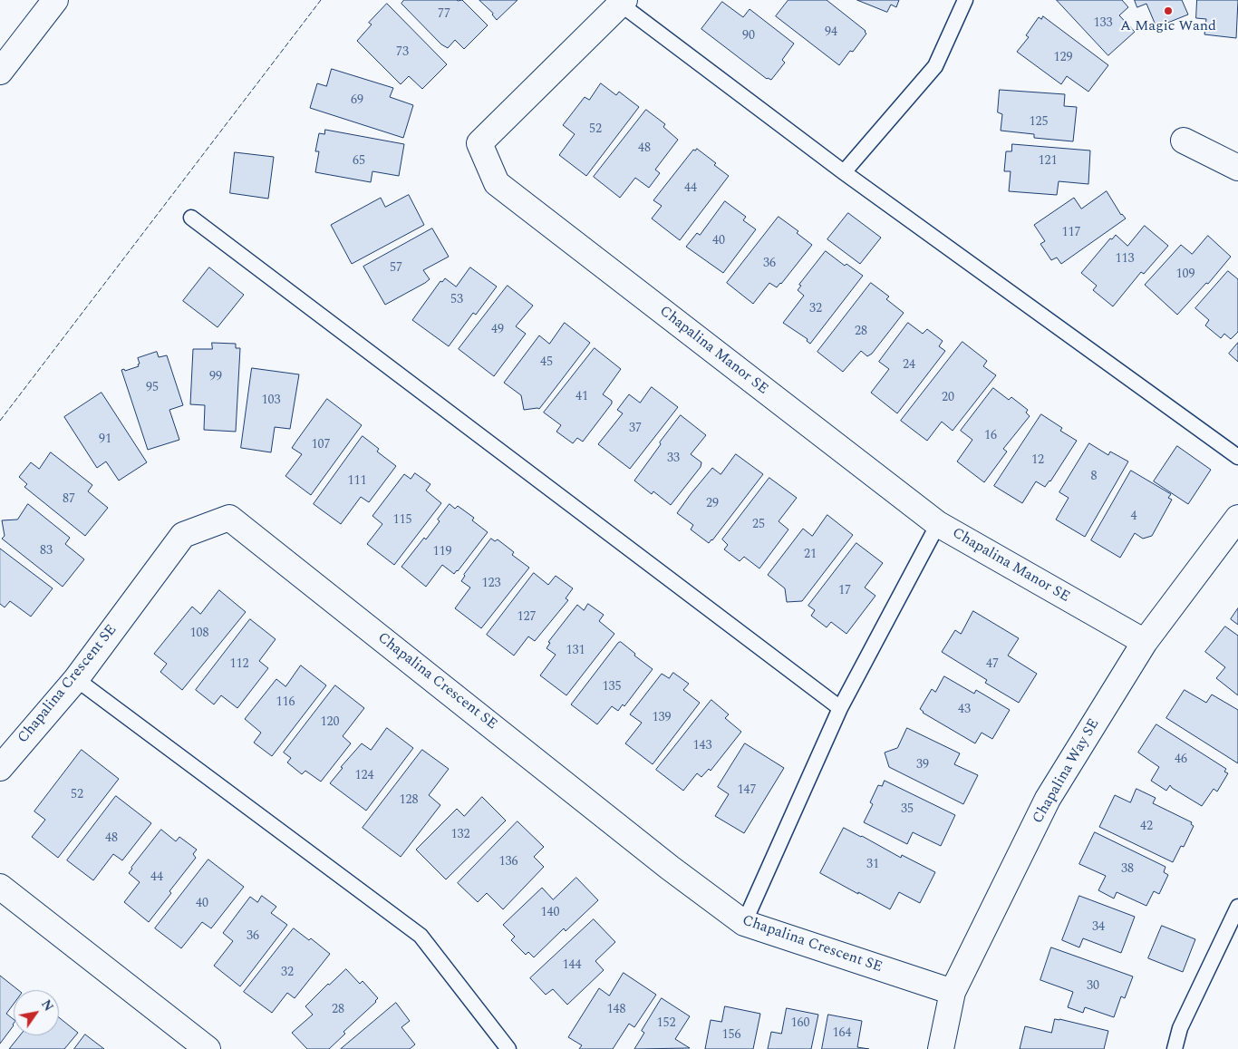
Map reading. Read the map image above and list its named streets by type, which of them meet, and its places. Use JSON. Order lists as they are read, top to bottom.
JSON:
{
  "streets": {
    "main road": ["Chapalina Manor SE", "Chapalina Crescent SE", "Chapalina Way SE"]
  },
  "crossings": [
    ["Chapalina Manor SE", "Chapalina Way SE"],
    ["Chapalina Crescent SE", "Chapalina Way SE"]
  ],
  "places": ["A Magic Wand"],
  "house_numbers": [
    "77",
    "133",
    "94",
    "90",
    "73",
    "129",
    "69",
    "125",
    "52",
    "48",
    "65",
    "121",
    "44",
    "117",
    "40",
    "113",
    "36",
    "57",
    "109",
    "53",
    "32",
    "49",
    "28",
    "45",
    "24",
    "99",
    "95",
    "41",
    "20",
    "103",
    "37",
    "16",
    "91",
    "107",
    "33",
    "12",
    "8",
    "111",
    "87",
    "29",
    "4",
    "115",
    "25",
    "83",
    "119",
    "21",
    "123",
    "17",
    "127",
    "108",
    "131",
    "112",
    "47",
    "135",
    "116",
    "43",
    "139",
    "120",
    "143",
    "46",
    "39",
    "124",
    "147",
    "52",
    "128",
    "35",
    "42",
    "132",
    "48",
    "136",
    "31",
    "38",
    "44",
    "40",
    "140",
    "34",
    "36",
    "144",
    "32",
    "30",
    "28",
    "148",
    "152",
    "160",
    "164",
    "156"
  ],
  "north": "top right"
}
